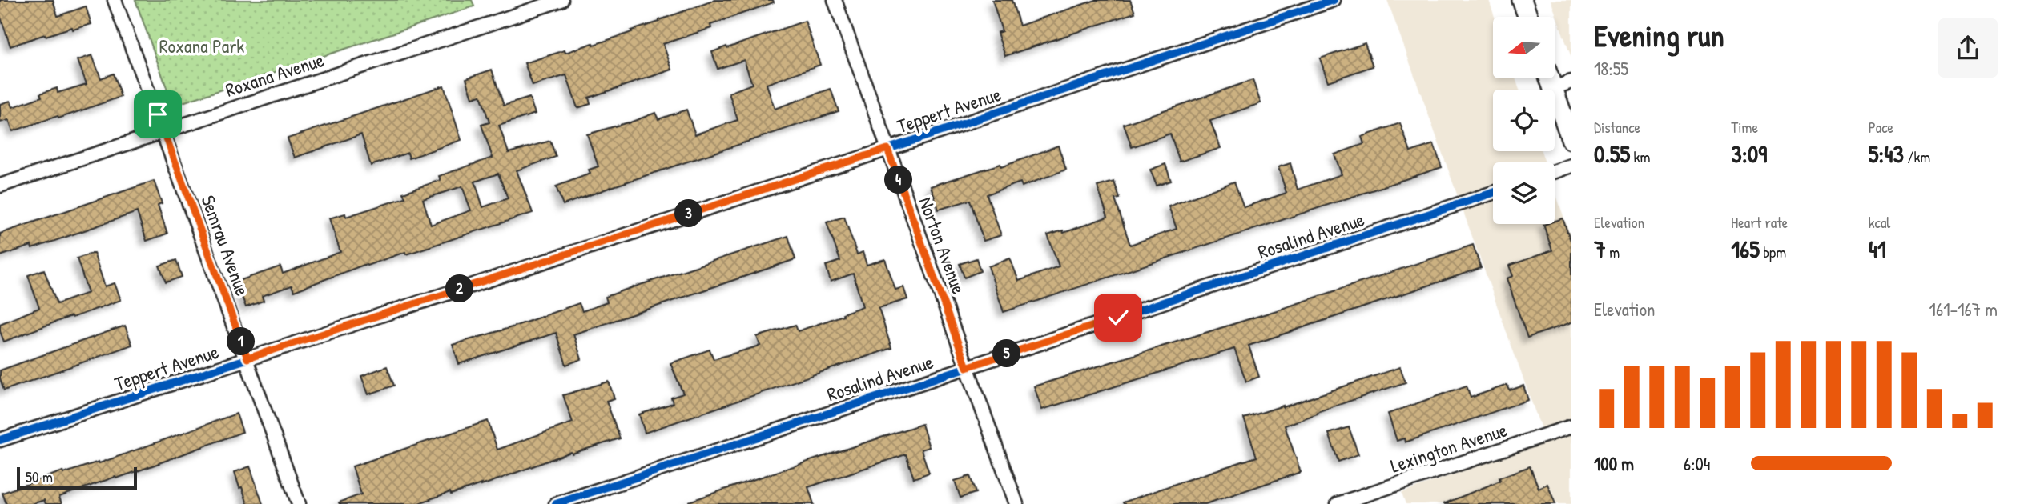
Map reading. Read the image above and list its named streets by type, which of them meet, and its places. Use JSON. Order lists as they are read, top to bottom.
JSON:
{
  "streets": {
    "street": [
      "Roxana Avenue",
      "Teppert Avenue",
      "Rosalind Avenue",
      "Semrau Avenue",
      "Norton Avenue",
      "Lexington Avenue"
    ]
  },
  "crossings": [
    ["Roxana Avenue", "Semrau Avenue"],
    ["Teppert Avenue", "Semrau Avenue"],
    ["Teppert Avenue", "Norton Avenue"],
    ["Rosalind Avenue", "Norton Avenue"]
  ],
  "parks": ["Roxana Park"],
  "scale_bar": "50 m",
  "north": "left",
  "page": {
    "heading": ["Evening run", "18:55"],
    "stats": [
      ["Distance", "0.55 km"],
      ["Time", "3:09"],
      ["Pace", "5:43 /km"],
      ["Elevation", "7 m"],
      ["Heart rate", "165 bpm"],
      ["kcal", "41"]
    ],
    "pins": [
      "4",
      "3",
      "2",
      "1",
      "5"
    ],
    "chart": ["Elevation", "161–167 m"],
    "list": [
      {
        "name": "100 m",
        "note": "6:04"
      }
    ],
    "scale": "50 m"
  }
}
